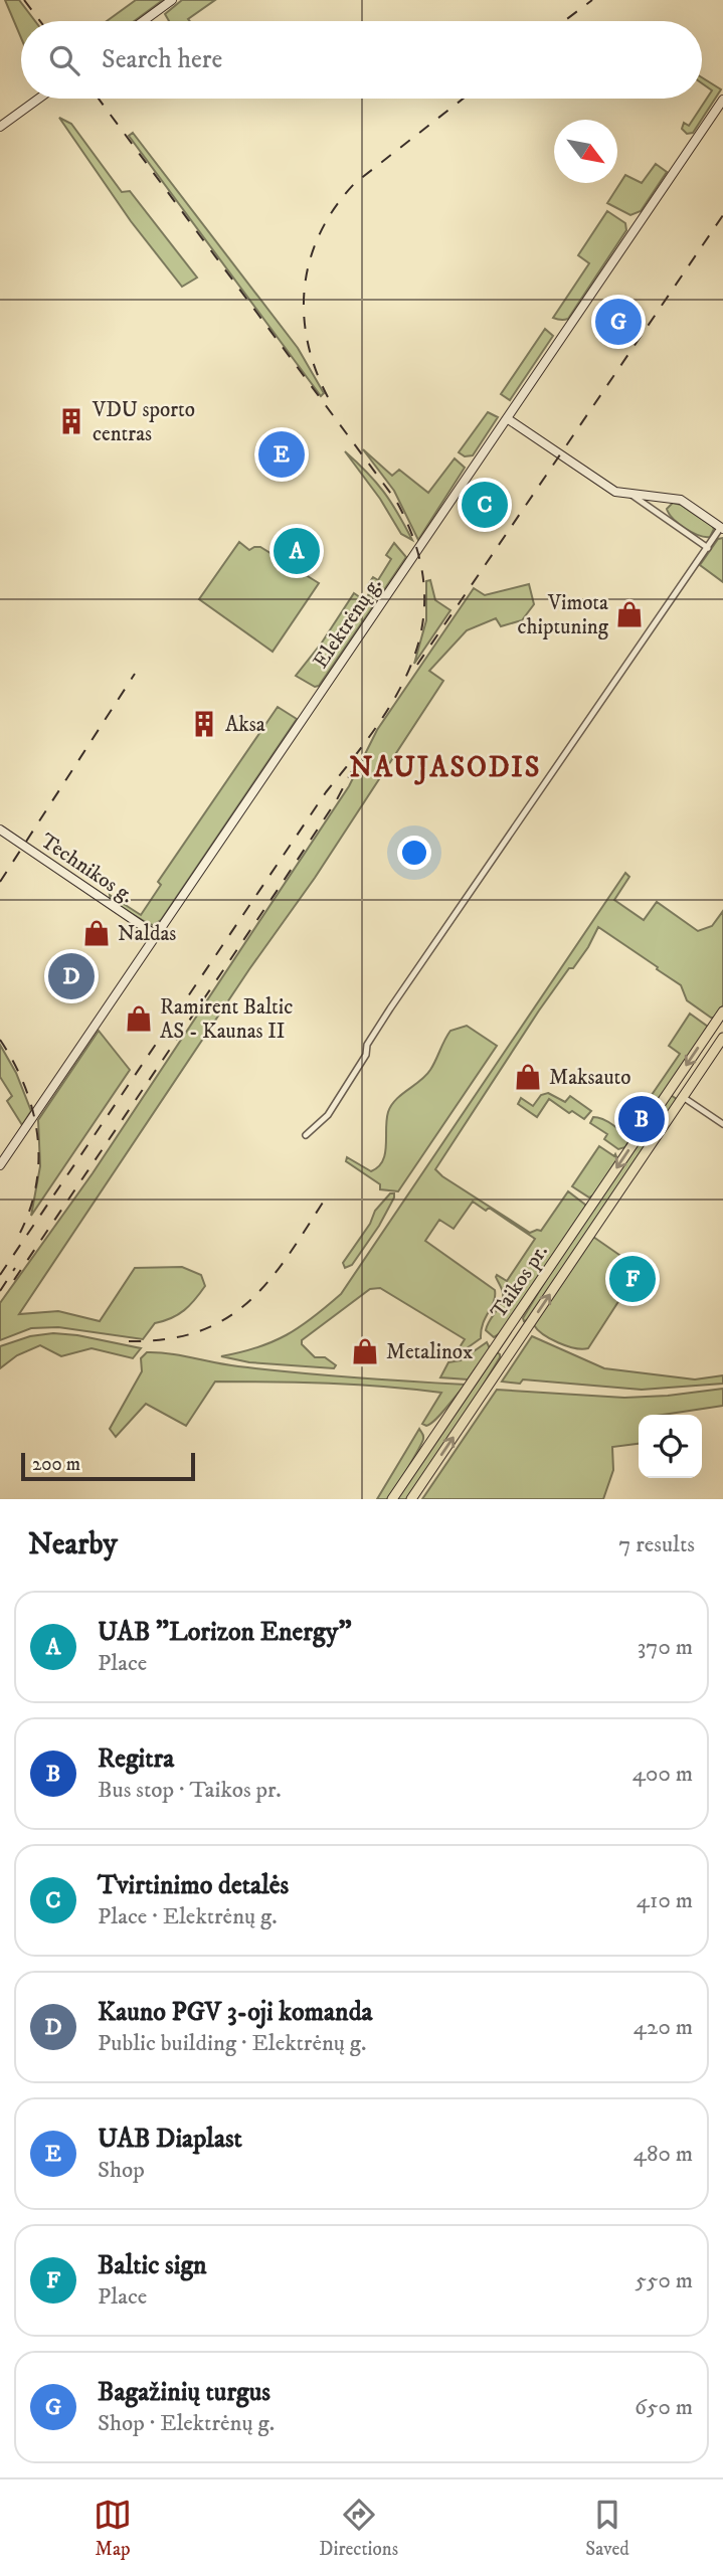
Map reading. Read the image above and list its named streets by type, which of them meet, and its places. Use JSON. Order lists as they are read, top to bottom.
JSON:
{
  "streets": {
    "main road": ["Taikos pr."],
    "street": ["Elektrėnų g.", "Technikos g."]
  },
  "crossings": [
    ["Elektrėnų g.", "Technikos g."]
  ],
  "districts": ["NAUJASODIS"],
  "places": {
    "building": ["VDU sporto centras", "Aksa"],
    "shop": [
      "Vimota chiptuning",
      "Naldas",
      "Ramirent Baltic AS - Kaunas II",
      "Maksauto",
      "Metalinox"
    ]
  },
  "scale_bar": "200 m",
  "north": "bottom right",
  "page": {
    "search": "Search here",
    "pins": [
      "G",
      "E",
      "C",
      "A",
      "D",
      "B",
      "F"
    ],
    "scale": "200 m",
    "heading": ["Nearby", "7 results"],
    "list": [
      {
        "mark": "A",
        "name": "UAB \"Lorizon Energy\"",
        "note": "Place",
        "value": "370 m"
      },
      {
        "mark": "B",
        "name": "Regitra",
        "note": "Bus stop · Taikos pr.",
        "value": "400 m"
      },
      {
        "mark": "C",
        "name": "Tvirtinimo detalės",
        "note": "Place · Elektrėnų g.",
        "value": "410 m"
      },
      {
        "mark": "D",
        "name": "Kauno PGV 3-oji komanda",
        "note": "Public building · Elektrėnų g.",
        "value": "420 m"
      },
      {
        "mark": "E",
        "name": "UAB Diaplast",
        "note": "Shop",
        "value": "480 m"
      },
      {
        "mark": "F",
        "name": "Baltic sign",
        "note": "Place",
        "value": "550 m"
      },
      {
        "mark": "G",
        "name": "Bagažinių turgus",
        "note": "Shop · Elektrėnų g.",
        "value": "650 m"
      }
    ],
    "nav": ["Map", "Directions", "Saved"]
  }
}
